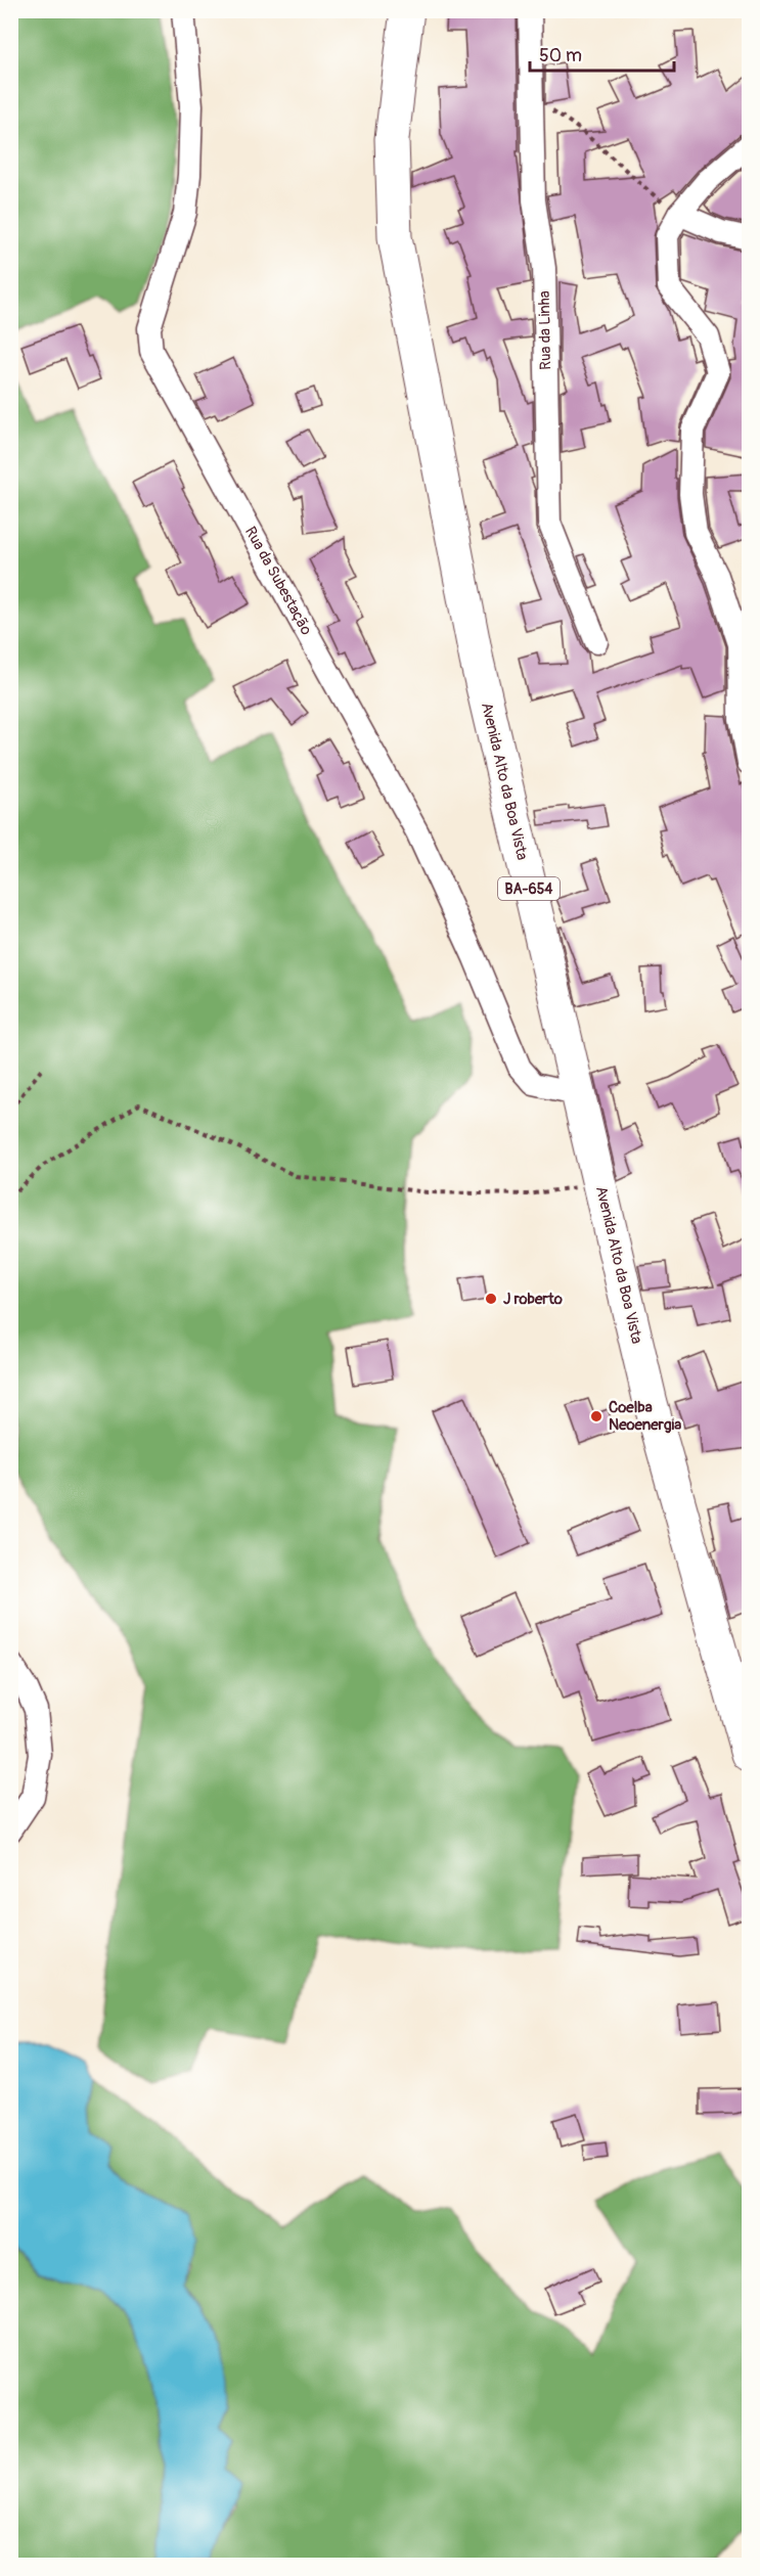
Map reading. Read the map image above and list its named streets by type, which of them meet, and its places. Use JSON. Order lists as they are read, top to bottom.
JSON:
{
  "streets": {
    "main road": ["Avenida Alto da Boa Vista", "BA-654"],
    "street": ["Rua da Linha", "Rua da Subestação"]
  },
  "crossings": [
    ["Rua da Subestação", "Avenida Alto da Boa Vista"]
  ],
  "places": ["J roberto", "Coelba Neoenergia"],
  "scale_bar": "50 m"
}
